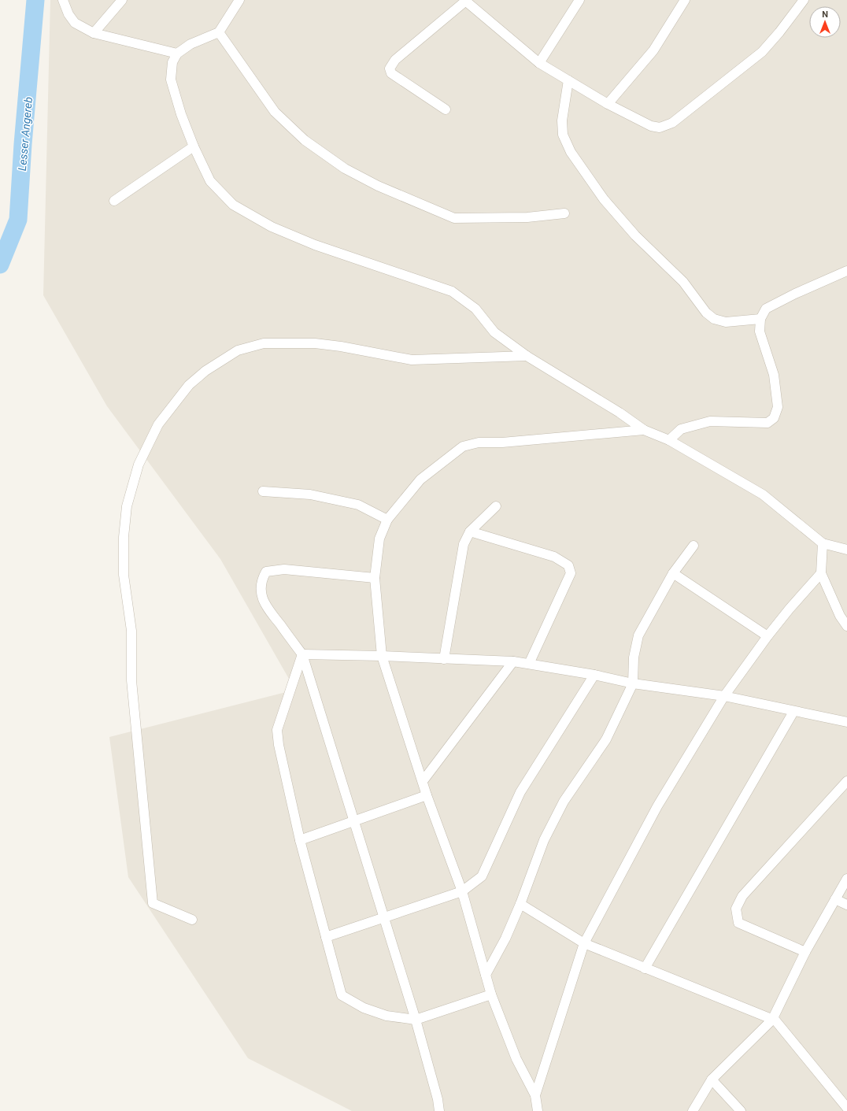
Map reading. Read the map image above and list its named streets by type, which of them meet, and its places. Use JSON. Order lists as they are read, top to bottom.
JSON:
{
  "water": ["Lesser Angereb"],
  "north": "top"
}
